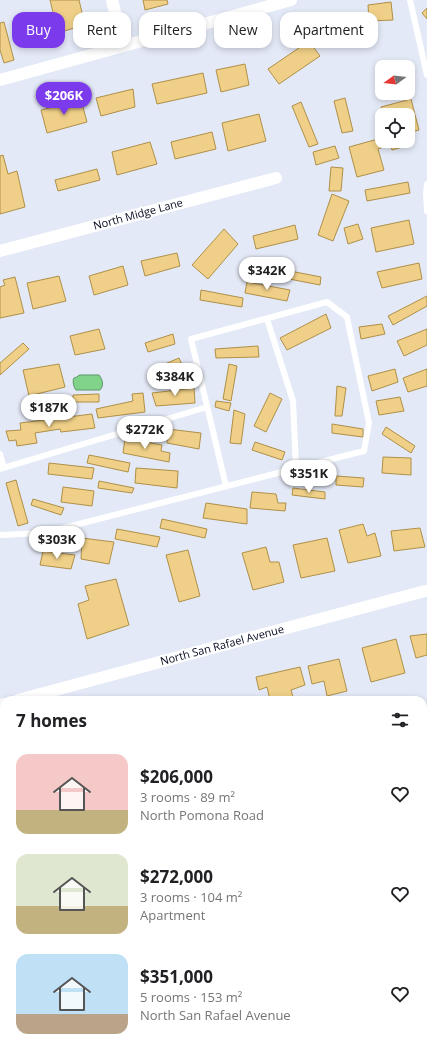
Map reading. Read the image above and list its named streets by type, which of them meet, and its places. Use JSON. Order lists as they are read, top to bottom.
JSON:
{
  "streets": {
    "street": ["North Midge Lane", "North San Rafael Avenue"]
  },
  "north": "left",
  "page": {
    "chip": [
      "Buy",
      "Rent",
      "Filters",
      "New",
      "Apartment"
    ],
    "price": [
      "$206K",
      "$342K",
      "$384K",
      "$187K",
      "$272K",
      "$351K",
      "$303K"
    ],
    "heading": "7 homes",
    "list": [
      {
        "name": "$206,000",
        "note": "3 rooms · 89 m² · North Pomona Road"
      },
      {
        "name": "$272,000",
        "note": "3 rooms · 104 m² · Apartment"
      },
      {
        "name": "$351,000",
        "note": "5 rooms · 153 m² · North San Rafael Avenue"
      }
    ]
  }
}
